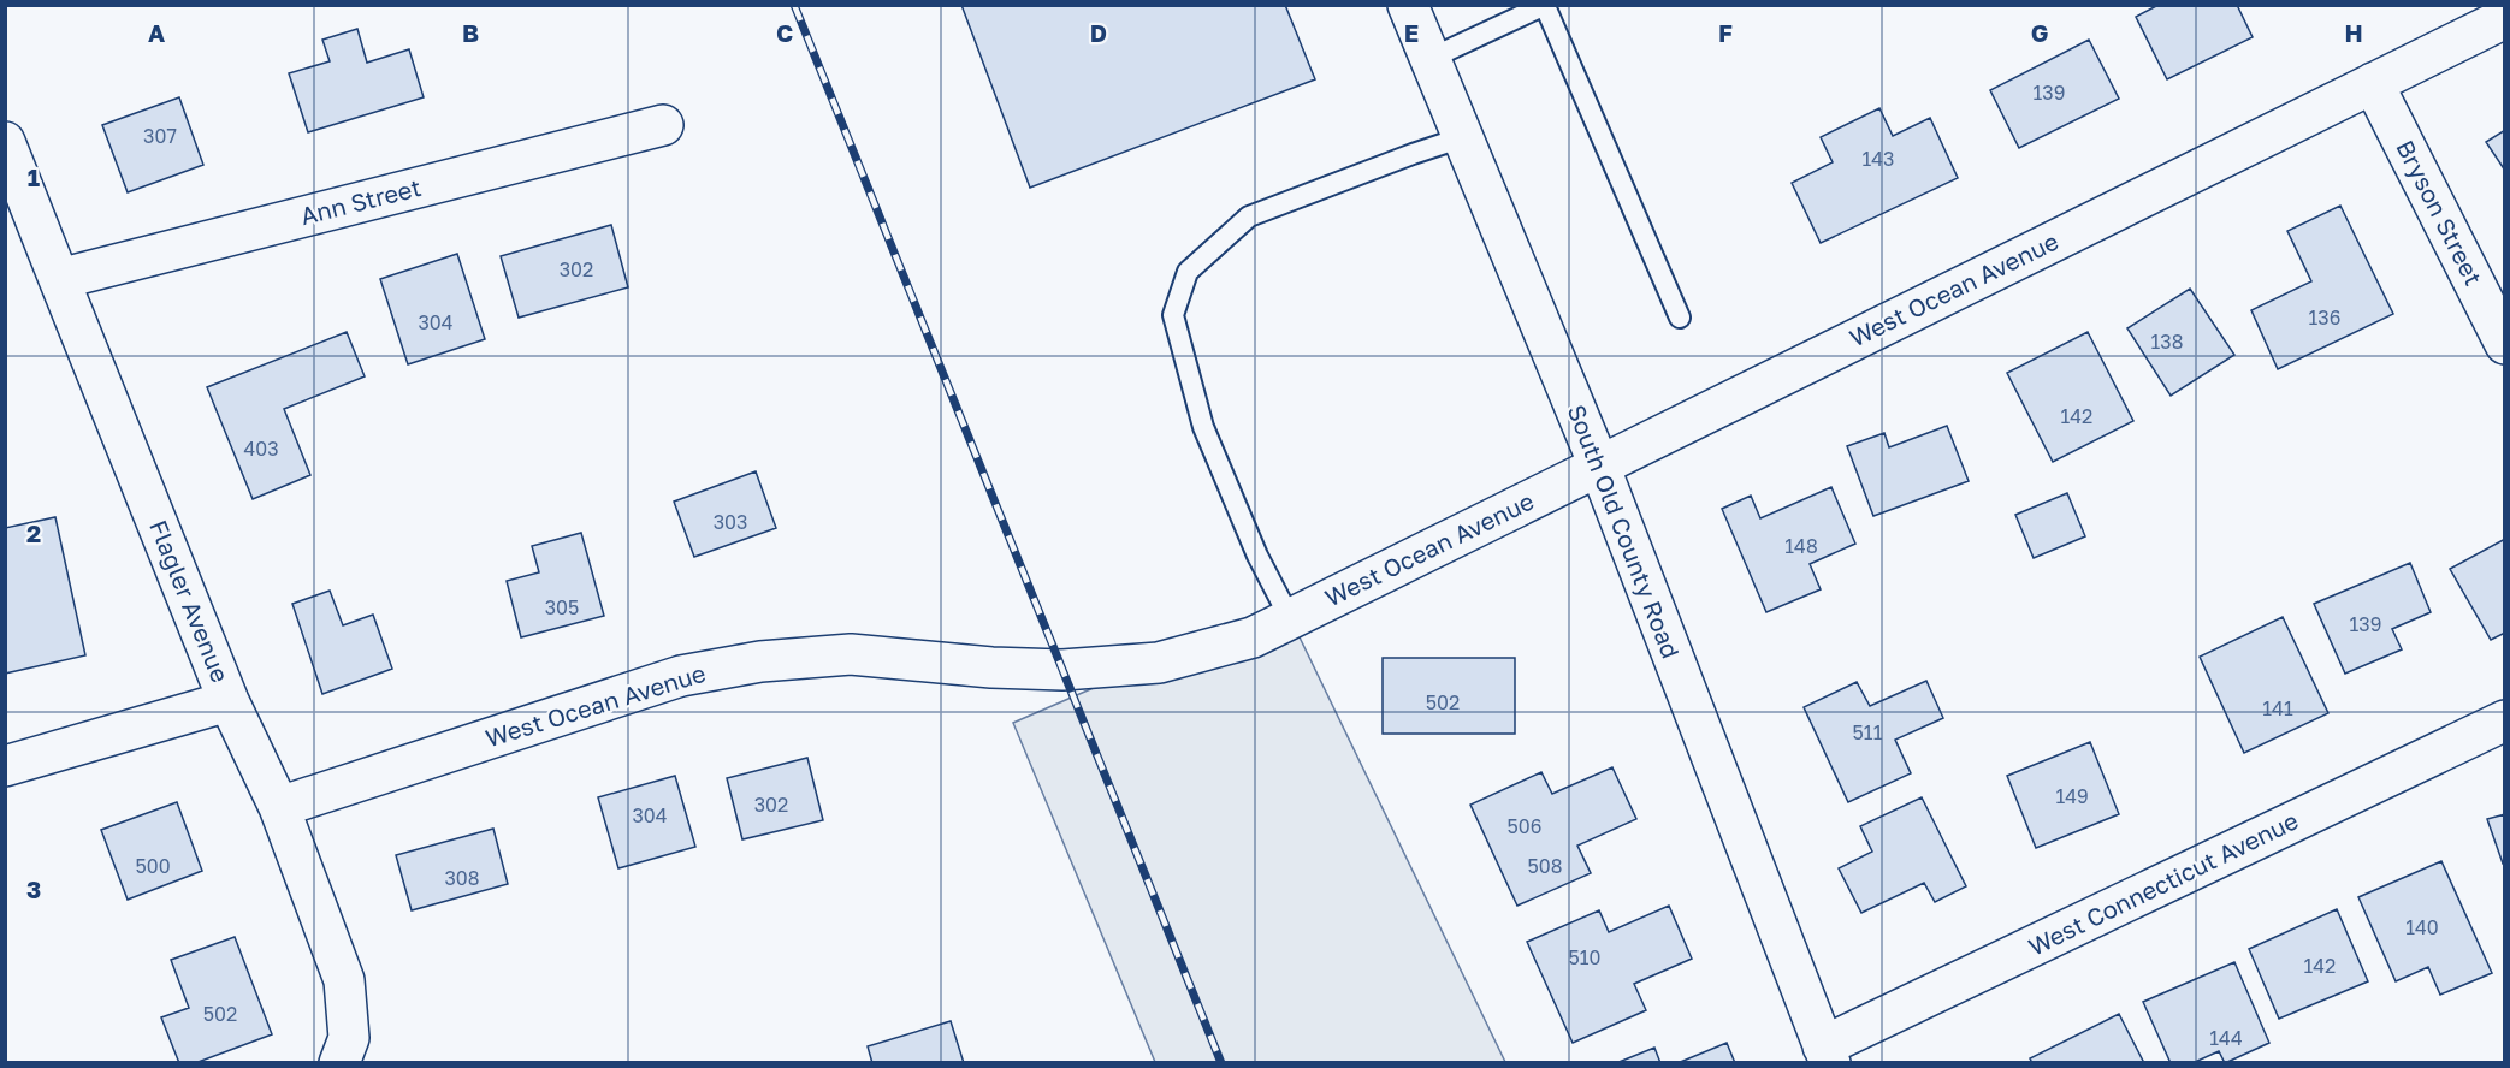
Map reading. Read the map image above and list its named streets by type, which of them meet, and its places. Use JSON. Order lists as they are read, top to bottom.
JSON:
{
  "streets": {
    "street": [
      "Ann Street",
      "Bryson Street",
      "West Ocean Avenue",
      "South Old County Road",
      "Flagler Avenue",
      "West Connecticut Avenue"
    ]
  },
  "crossings": [
    ["Ann Street", "Flagler Avenue"],
    ["Bryson Street", "West Ocean Avenue"],
    ["West Ocean Avenue", "South Old County Road"],
    ["West Ocean Avenue", "Flagler Avenue"],
    ["South Old County Road", "West Connecticut Avenue"]
  ],
  "house_numbers": [
    "139",
    "307",
    "143",
    "302",
    "136",
    "304",
    "138",
    "142",
    "403",
    "303",
    "148",
    "305",
    "139",
    "502",
    "141",
    "511",
    "149",
    "302",
    "304",
    "506",
    "500",
    "508",
    "308",
    "140",
    "510",
    "142",
    "502",
    "144"
  ],
  "grid": {
    "columns": [
      "A",
      "B",
      "C",
      "D",
      "E",
      "F",
      "G",
      "H"
    ],
    "rows": ["1", "2", "3"]
  }
}
